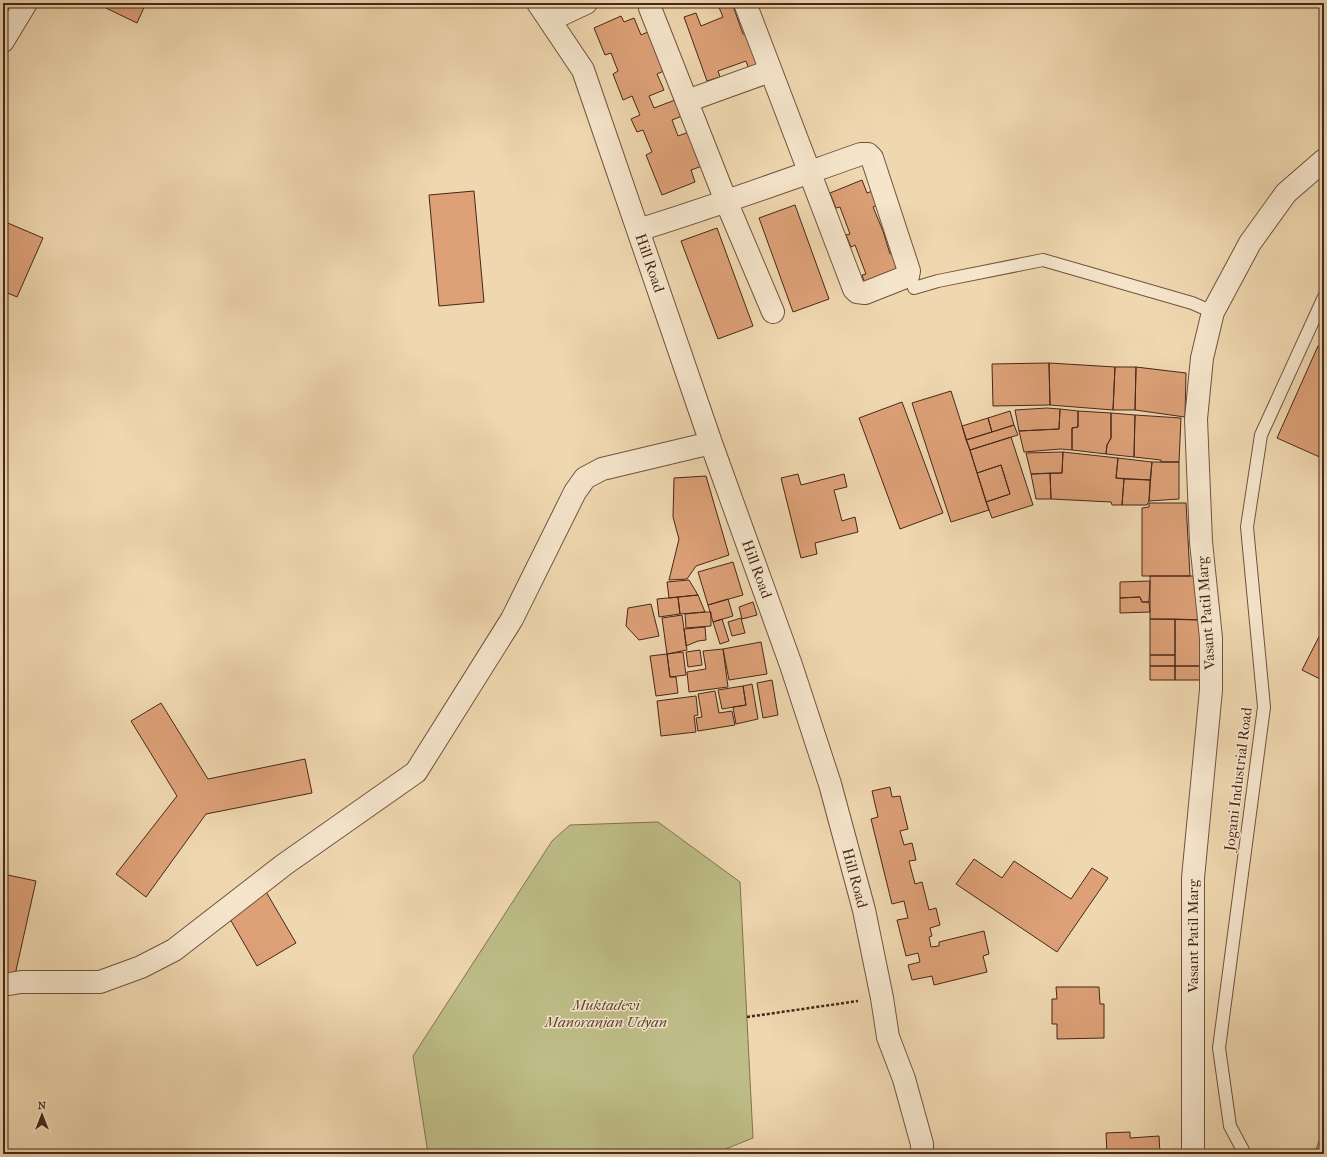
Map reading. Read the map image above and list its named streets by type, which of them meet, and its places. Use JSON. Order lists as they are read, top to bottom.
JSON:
{
  "streets": {
    "street": ["Hill Road", "Vasant Patil Marg"],
    "lane": ["Jogani Industrial Road"]
  },
  "parks": ["Muktadevi Manoranjan Udyan"],
  "north": "top"
}
